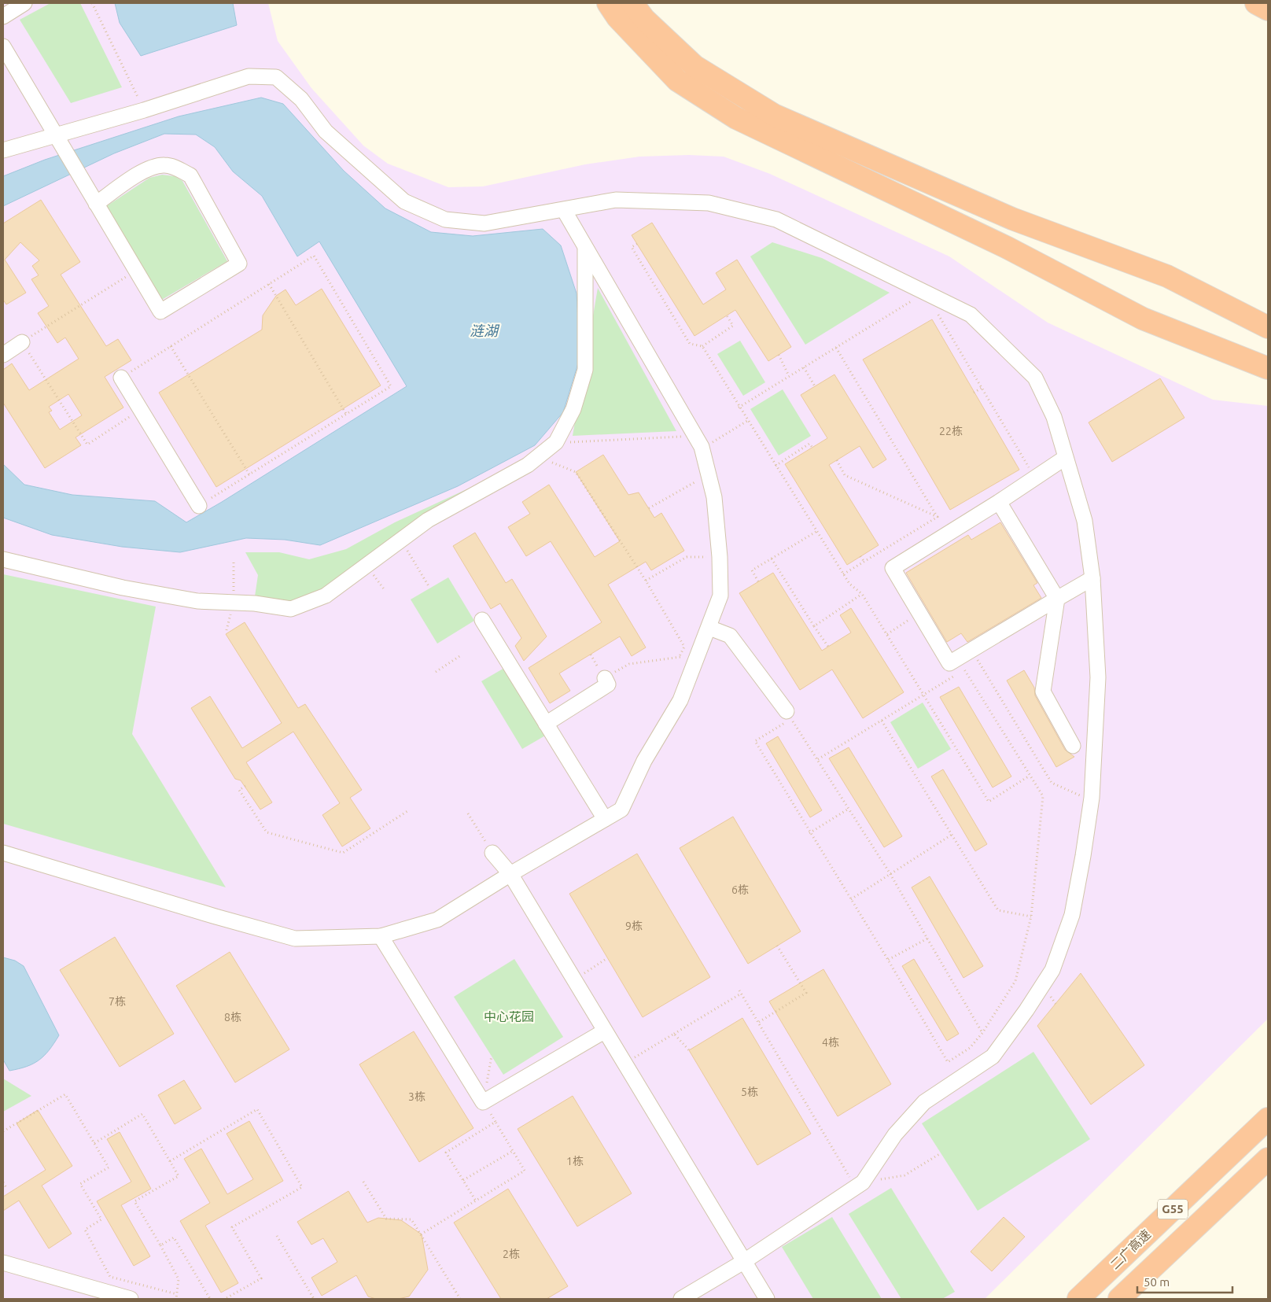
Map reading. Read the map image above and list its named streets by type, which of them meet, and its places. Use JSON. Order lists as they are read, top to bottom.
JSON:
{
  "streets": {
    "highway": ["G55", "二广高速"]
  },
  "water": ["涟湖"],
  "parks": ["中心花园"],
  "house_numbers": [
    "22栋",
    "6栋",
    "9栋",
    "7栋",
    "8栋",
    "4栋",
    "5栋",
    "3栋",
    "1栋",
    "2栋"
  ],
  "scale_bar": "50 m"
}
